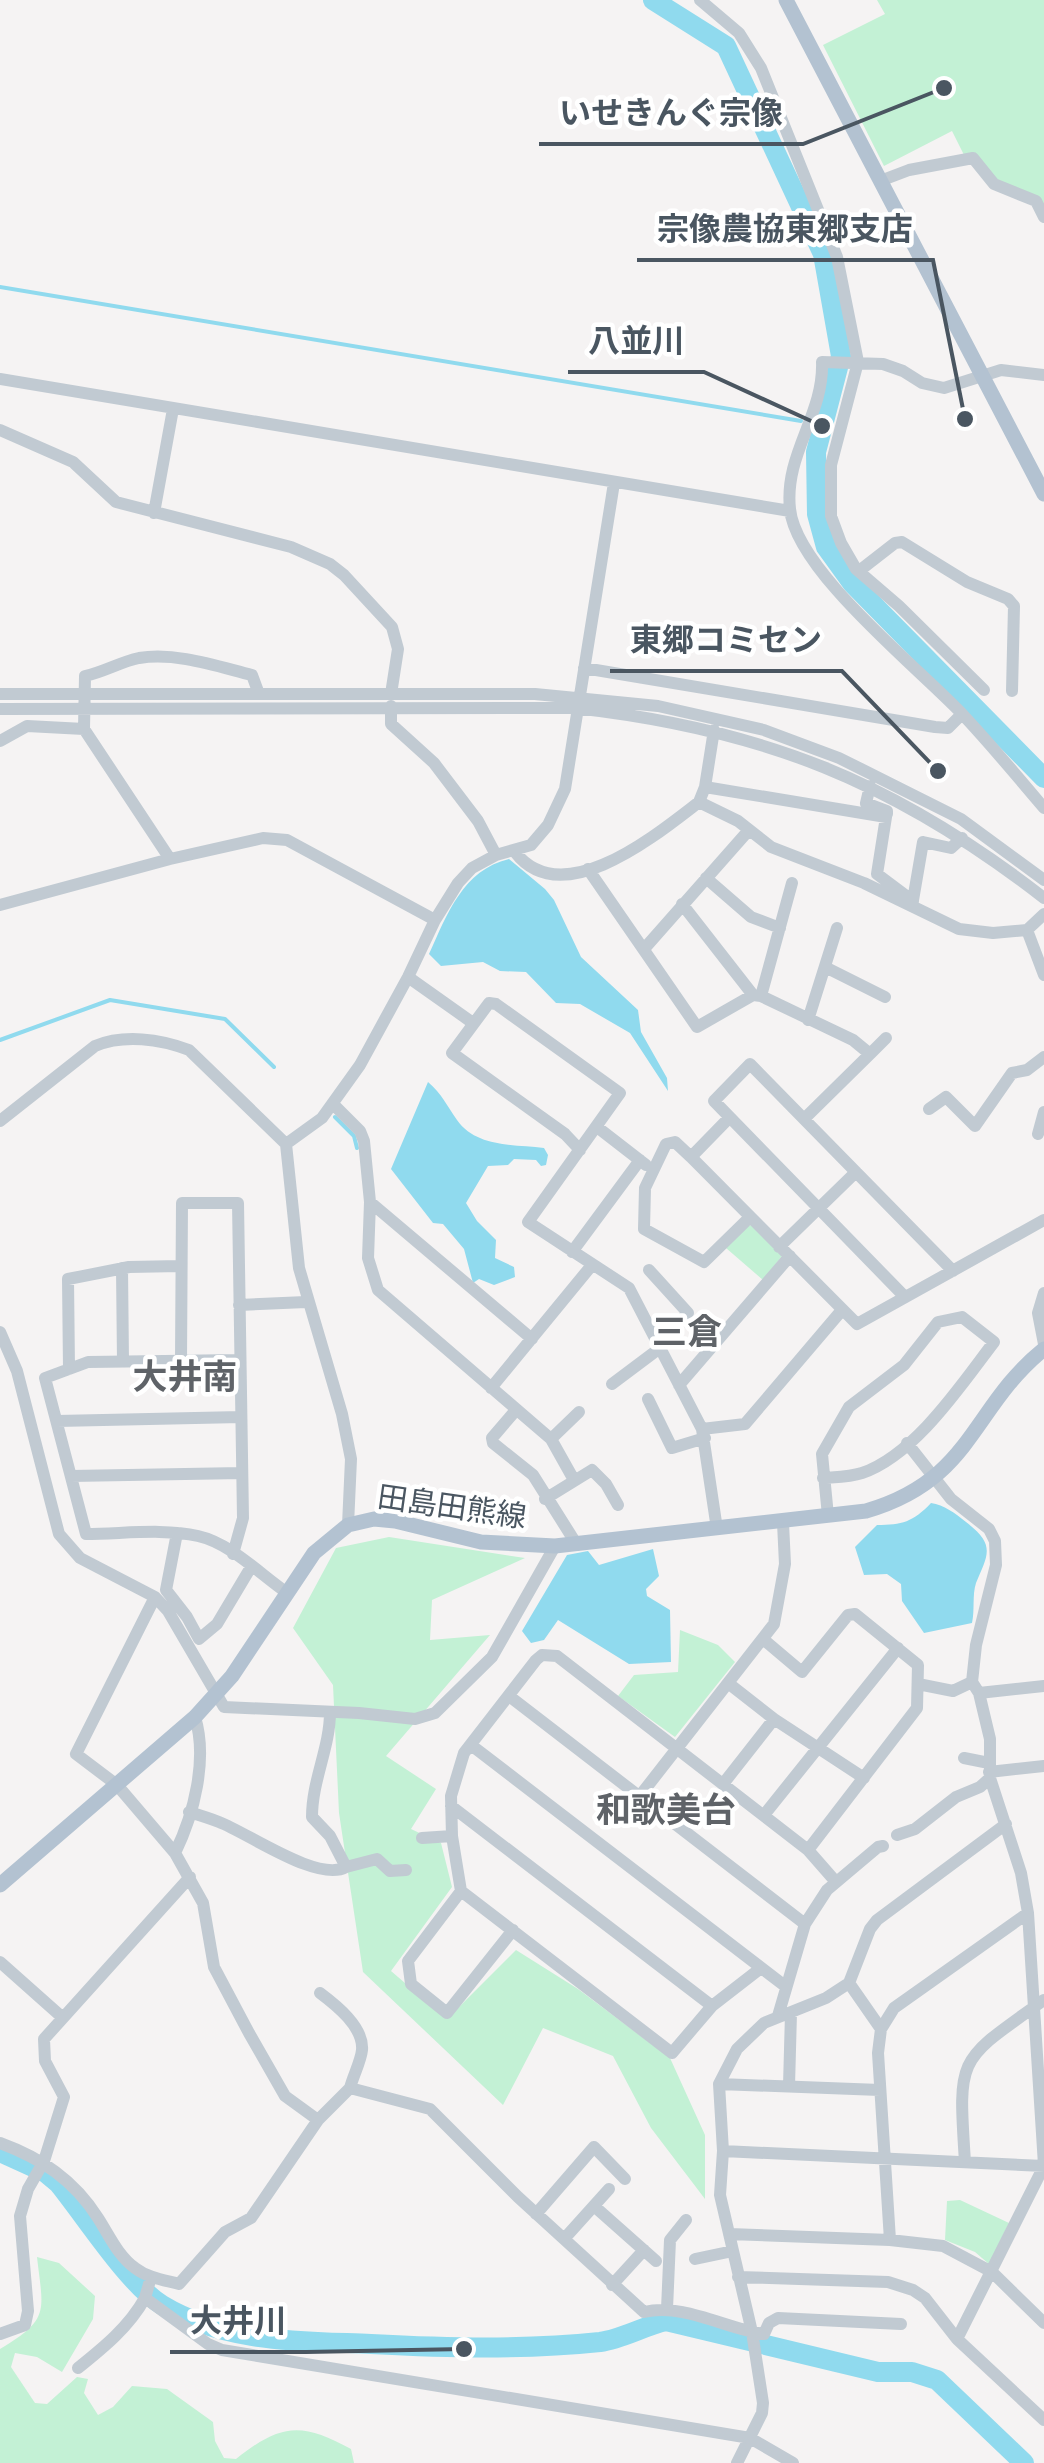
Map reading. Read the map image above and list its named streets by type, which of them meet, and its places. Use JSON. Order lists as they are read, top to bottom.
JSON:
{
  "streets": {
    "main road": ["田島田熊線"]
  },
  "districts": ["三倉", "大井南", "和歌美台"],
  "places": [
    "いせきんぐ宗像",
    "宗像農協東郷支店",
    "八並川",
    "東郷コミセン",
    "大井川"
  ]
}
